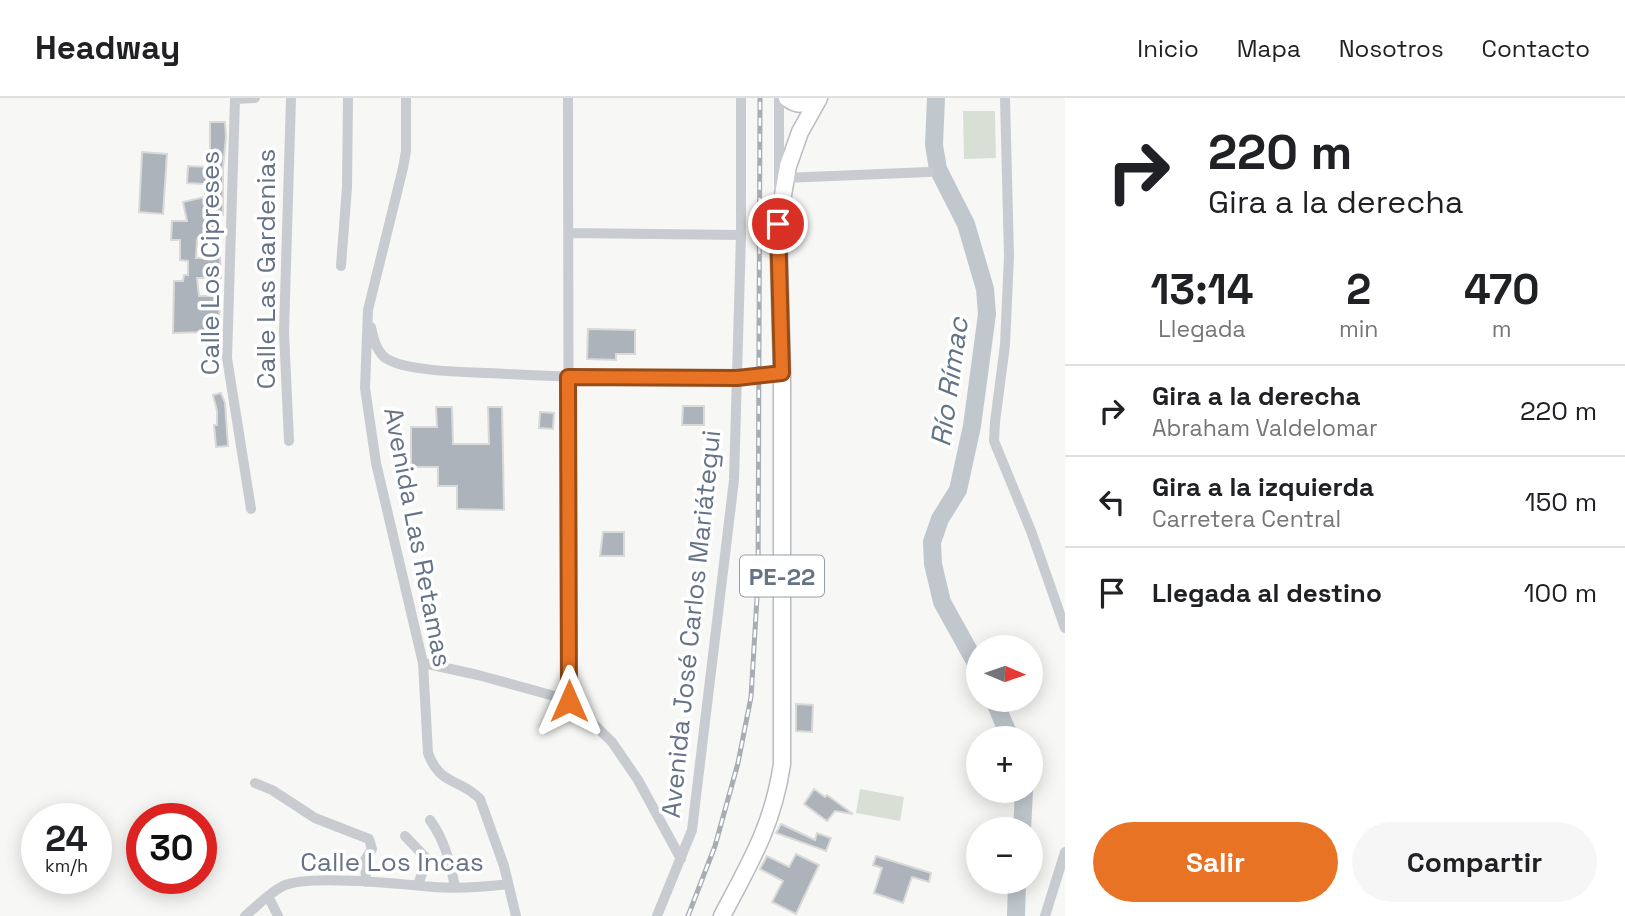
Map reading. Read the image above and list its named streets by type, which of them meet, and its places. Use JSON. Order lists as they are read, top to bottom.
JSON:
{
  "streets": {
    "highway": ["PE-22"],
    "street": [
      "Calle Los Cipreses",
      "Calle Las Gardenias",
      "Avenida Las Retamas",
      "Avenida José Carlos Mariátegui",
      "Calle Los Incas"
    ]
  },
  "crossings": [
    ["Avenida Las Retamas", "Calle Los Incas"]
  ],
  "water": ["Río Rímac"],
  "north": "right",
  "page": {
    "header": "Headway",
    "nav": [
      "Inicio",
      "Mapa",
      "Nosotros",
      "Contacto"
    ],
    "turn": ["220 m", "Gira a la derecha"],
    "eta": [
      "13:14",
      "Llegada",
      "2",
      "min",
      "470",
      "m"
    ],
    "list": [
      {
        "name": "Gira a la derecha",
        "note": "Abraham Valdelomar",
        "value": "220 m"
      },
      {
        "name": "Gira a la izquierda",
        "note": "Carretera Central",
        "value": "150 m"
      },
      {
        "name": "Llegada al destino",
        "value": "100 m"
      }
    ],
    "map_buttons": ["+", "−"],
    "speed": "24 km/h",
    "limit": "30",
    "buttons": ["Salir", "Compartir"]
  }
}
